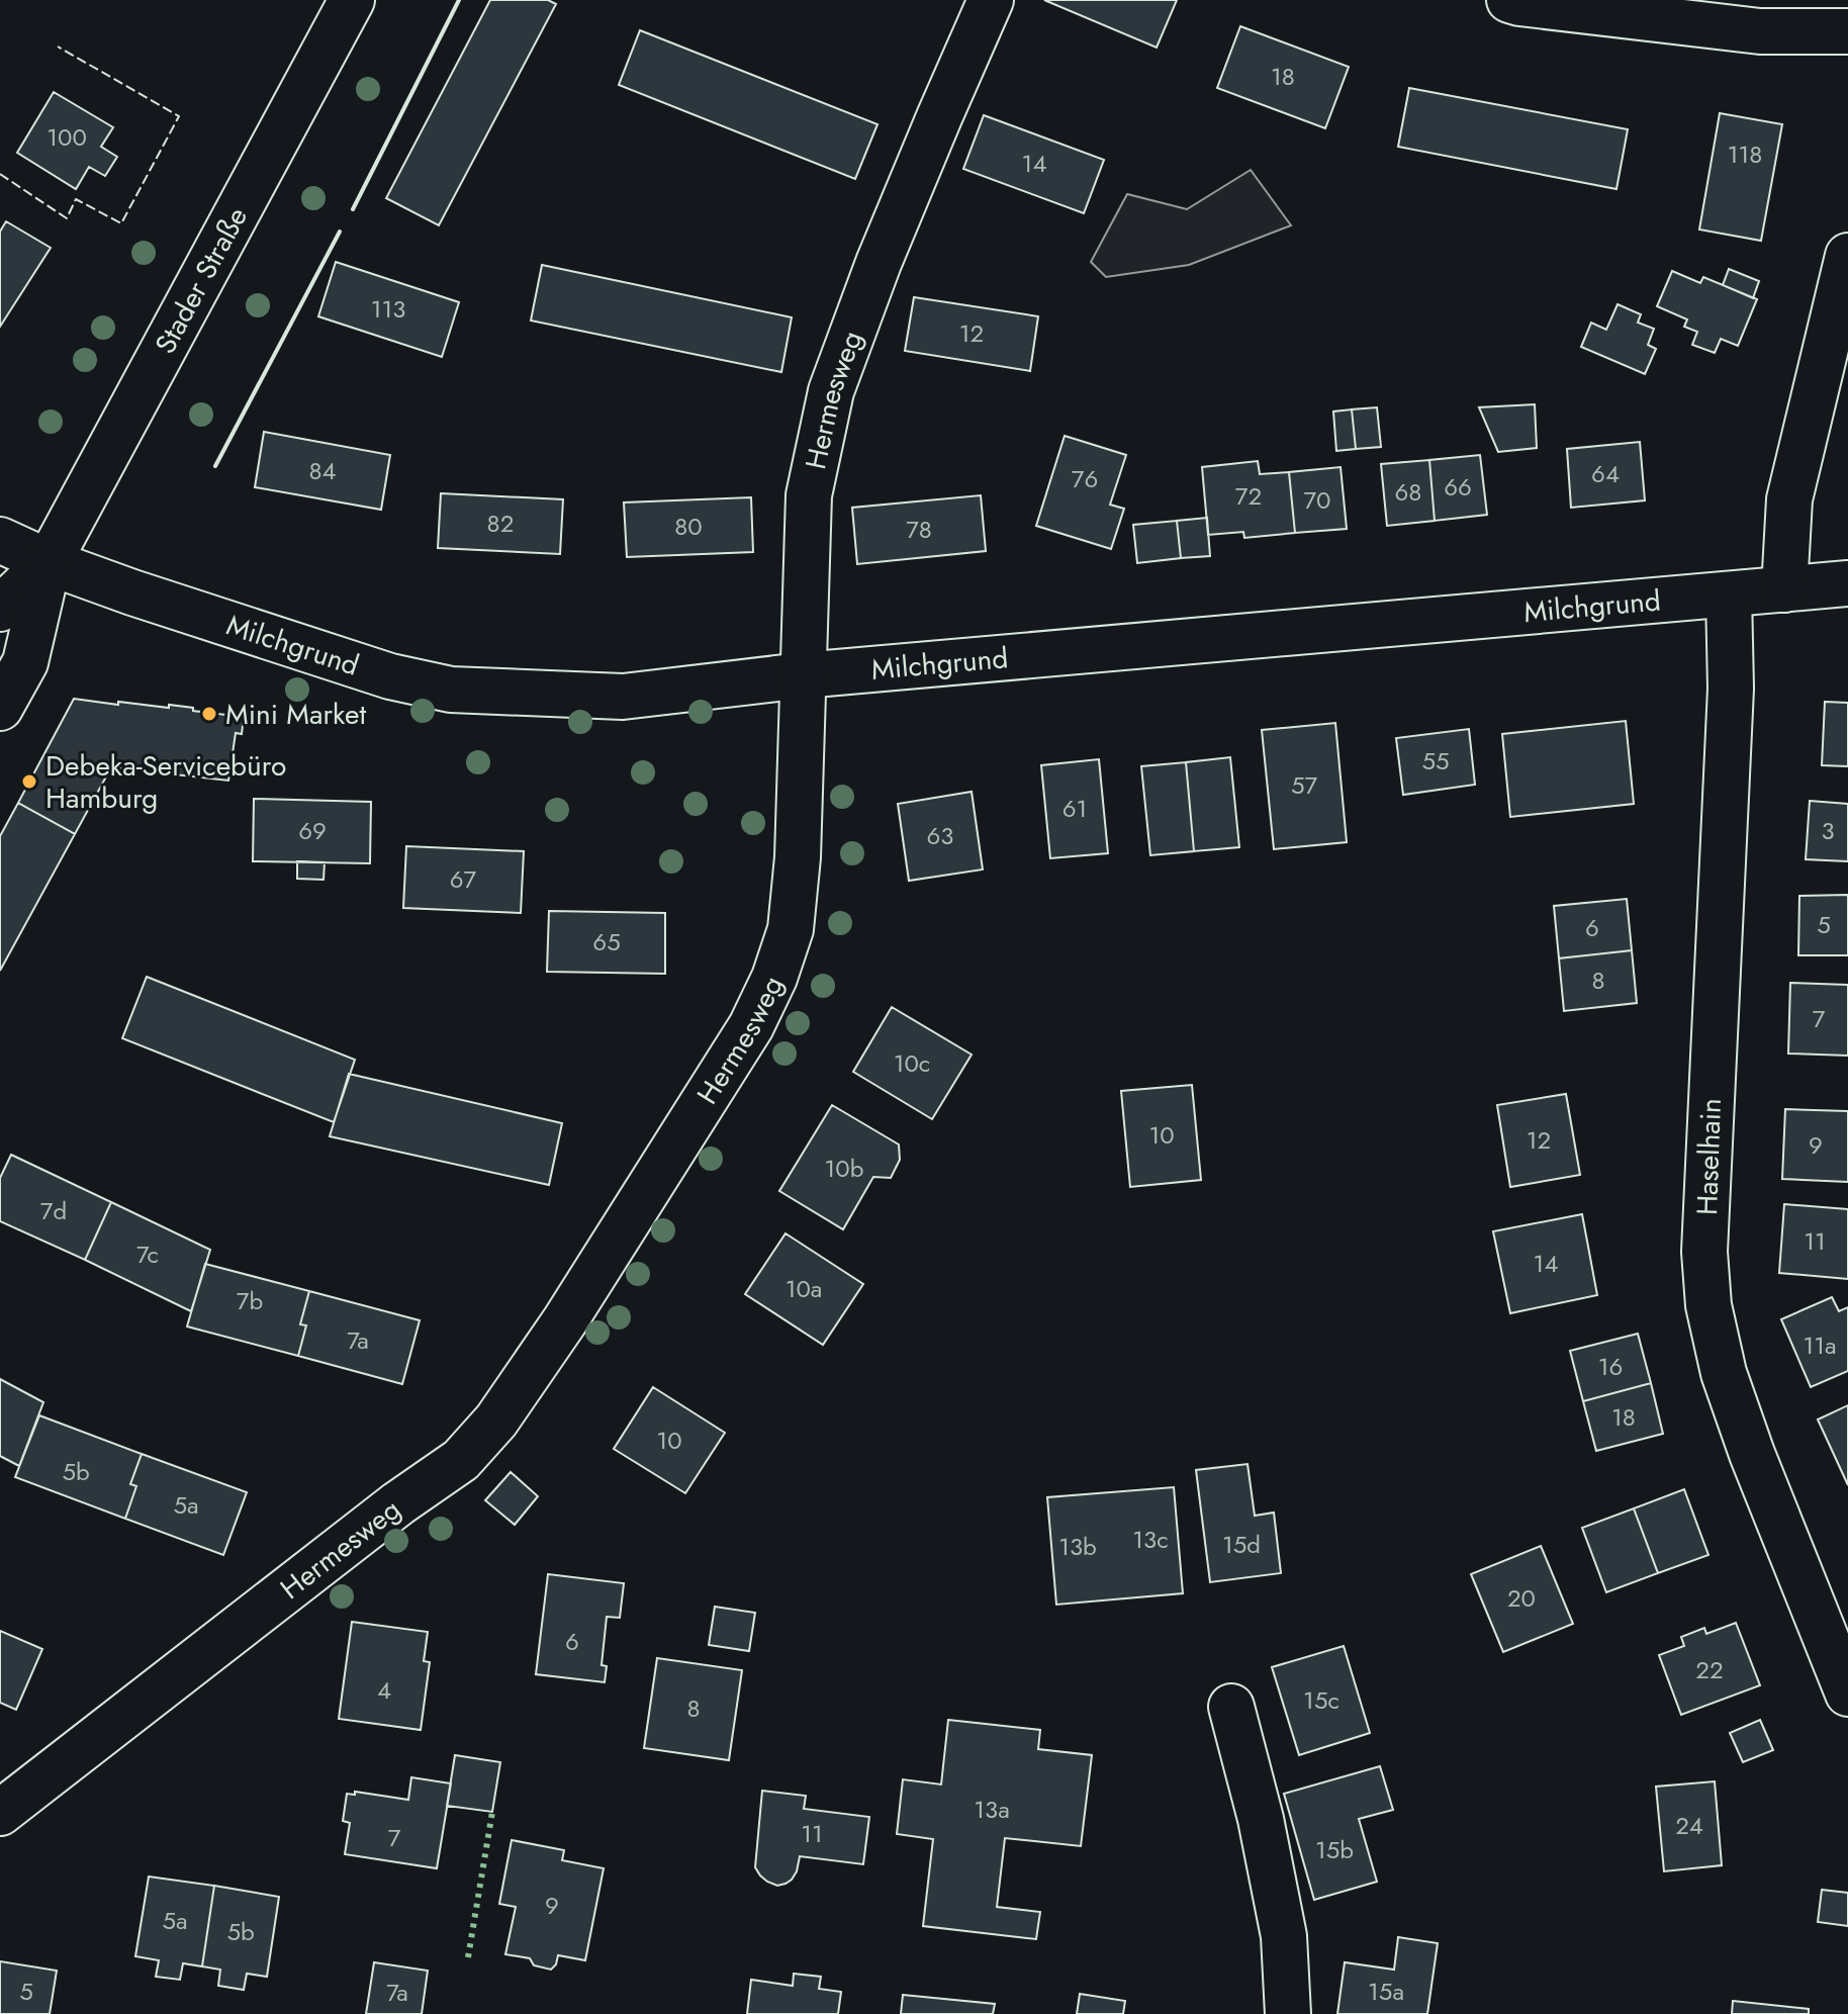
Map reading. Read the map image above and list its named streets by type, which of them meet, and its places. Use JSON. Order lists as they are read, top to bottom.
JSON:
{
  "streets": {
    "street": [
      "Stader Straße",
      "Hermesweg",
      "Milchgrund",
      "Haselhain"
    ]
  },
  "crossings": [
    ["Stader Straße", "Milchgrund"],
    ["Hermesweg", "Milchgrund"],
    ["Milchgrund", "Haselhain"]
  ],
  "places": ["Mini Market", "Debeka-Servicebüro Hamburg"],
  "house_numbers": [
    "18",
    "100",
    "118",
    "14",
    "113",
    "12",
    "84",
    "64",
    "76",
    "66",
    "68",
    "72",
    "70",
    "82",
    "80",
    "78",
    "55",
    "57",
    "61",
    "69",
    "3",
    "63",
    "67",
    "5",
    "6",
    "65",
    "8",
    "7",
    "10c",
    "10",
    "12",
    "9",
    "10b",
    "7d",
    "11",
    "7c",
    "14",
    "10a",
    "7b",
    "7a",
    "11a",
    "16",
    "18",
    "10",
    "5b",
    "5a",
    "13c",
    "15d",
    "13b",
    "20",
    "6",
    "22",
    "4",
    "15c",
    "8",
    "13a",
    "24",
    "11",
    "7",
    "15b",
    "9",
    "5a",
    "5b",
    "5",
    "15a",
    "7a"
  ]
}
